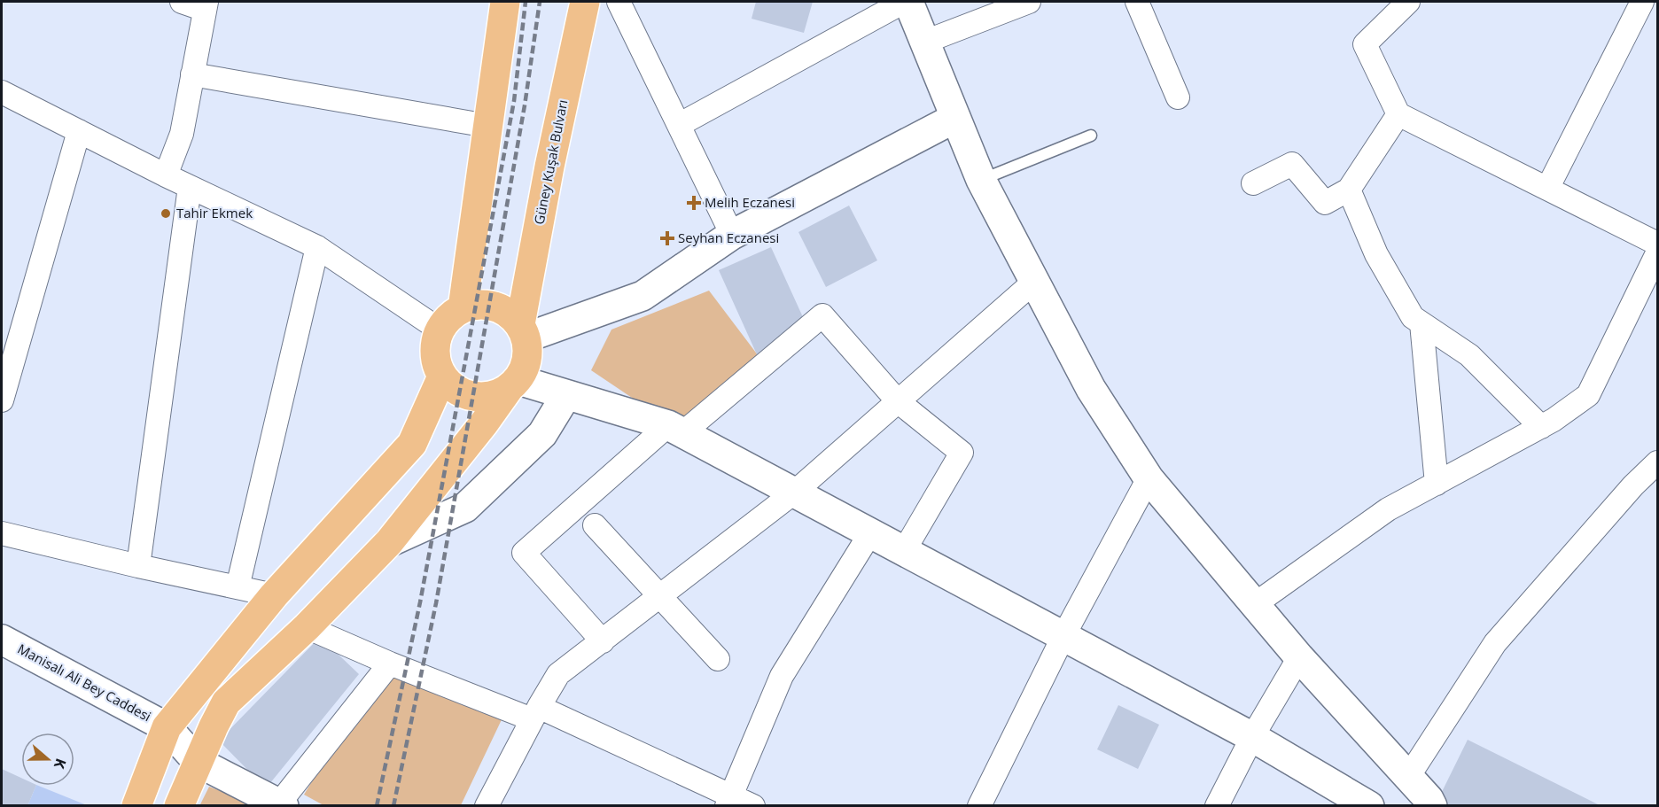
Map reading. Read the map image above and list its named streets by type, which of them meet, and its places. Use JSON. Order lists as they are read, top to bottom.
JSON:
{
  "streets": {
    "main road": ["Güney Kuşak Bulvarı"],
    "street": ["Manisalı Ali Bey Caddesi"]
  },
  "places": {
    "health": ["Melih Eczanesi", "Seyhan Eczanesi"],
    "other": ["Tahir Ekmek"]
  },
  "north": "right"
}
